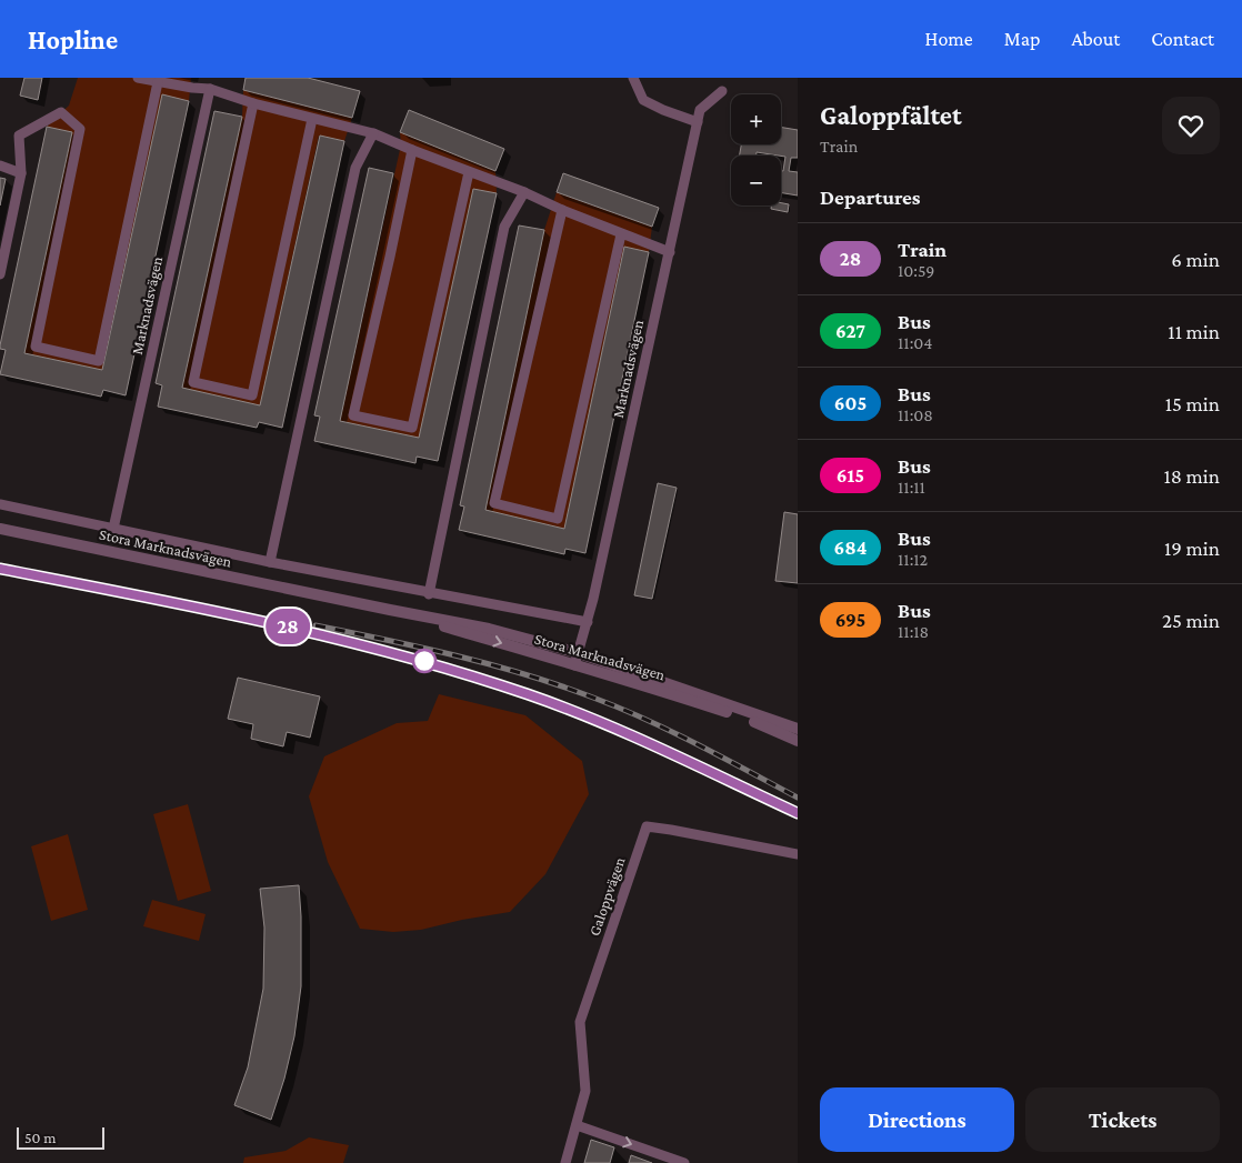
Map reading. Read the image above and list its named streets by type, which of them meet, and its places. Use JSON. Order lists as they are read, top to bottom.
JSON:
{
  "streets": {
    "street": ["Marknadsvägen", "Stora Marknadsvägen", "Galoppvägen"]
  },
  "crossings": [
    ["Marknadsvägen", "Stora Marknadsvägen"]
  ],
  "scale_bar": "50 m",
  "page": {
    "header": "Hopline",
    "nav": [
      "Home",
      "Map",
      "About",
      "Contact"
    ],
    "on_map": "28",
    "heading": [
      ["Galoppfältet", "Train"],
      "Departures"
    ],
    "map_buttons": ["+", "−"],
    "list": [
      {
        "mark": "28",
        "name": "Train",
        "note": "10:59",
        "value": "6 min"
      },
      {
        "mark": "627",
        "name": "Bus",
        "note": "11:04",
        "value": "11 min"
      },
      {
        "mark": "605",
        "name": "Bus",
        "note": "11:08",
        "value": "15 min"
      },
      {
        "mark": "615",
        "name": "Bus",
        "note": "11:11",
        "value": "18 min"
      },
      {
        "mark": "684",
        "name": "Bus",
        "note": "11:12",
        "value": "19 min"
      },
      {
        "mark": "695",
        "name": "Bus",
        "note": "11:18",
        "value": "25 min"
      }
    ],
    "buttons": ["Directions", "Tickets"],
    "scale": "50 m"
  }
}
